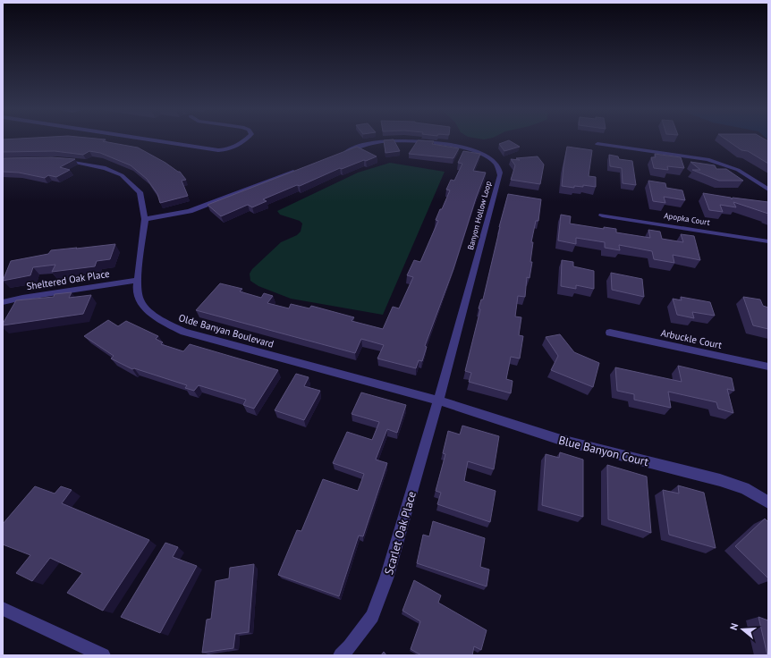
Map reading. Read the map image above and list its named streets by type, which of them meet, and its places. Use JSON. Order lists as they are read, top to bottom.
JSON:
{
  "streets": {
    "street": [
      "Banyon Hollow Loop",
      "Apopka Court",
      "Sheltered Oak Place",
      "Olde Banyan Boulevard",
      "Arbuckle Court",
      "Blue Banyon Court",
      "Scarlet Oak Place"
    ]
  },
  "crossings": [
    ["Banyon Hollow Loop", "Olde Banyan Boulevard"],
    ["Banyon Hollow Loop", "Blue Banyon Court"],
    ["Banyon Hollow Loop", "Scarlet Oak Place"],
    ["Sheltered Oak Place", "Olde Banyan Boulevard"],
    ["Olde Banyan Boulevard", "Blue Banyon Court"],
    ["Olde Banyan Boulevard", "Scarlet Oak Place"],
    ["Blue Banyon Court", "Scarlet Oak Place"]
  ],
  "north": "left"
}
